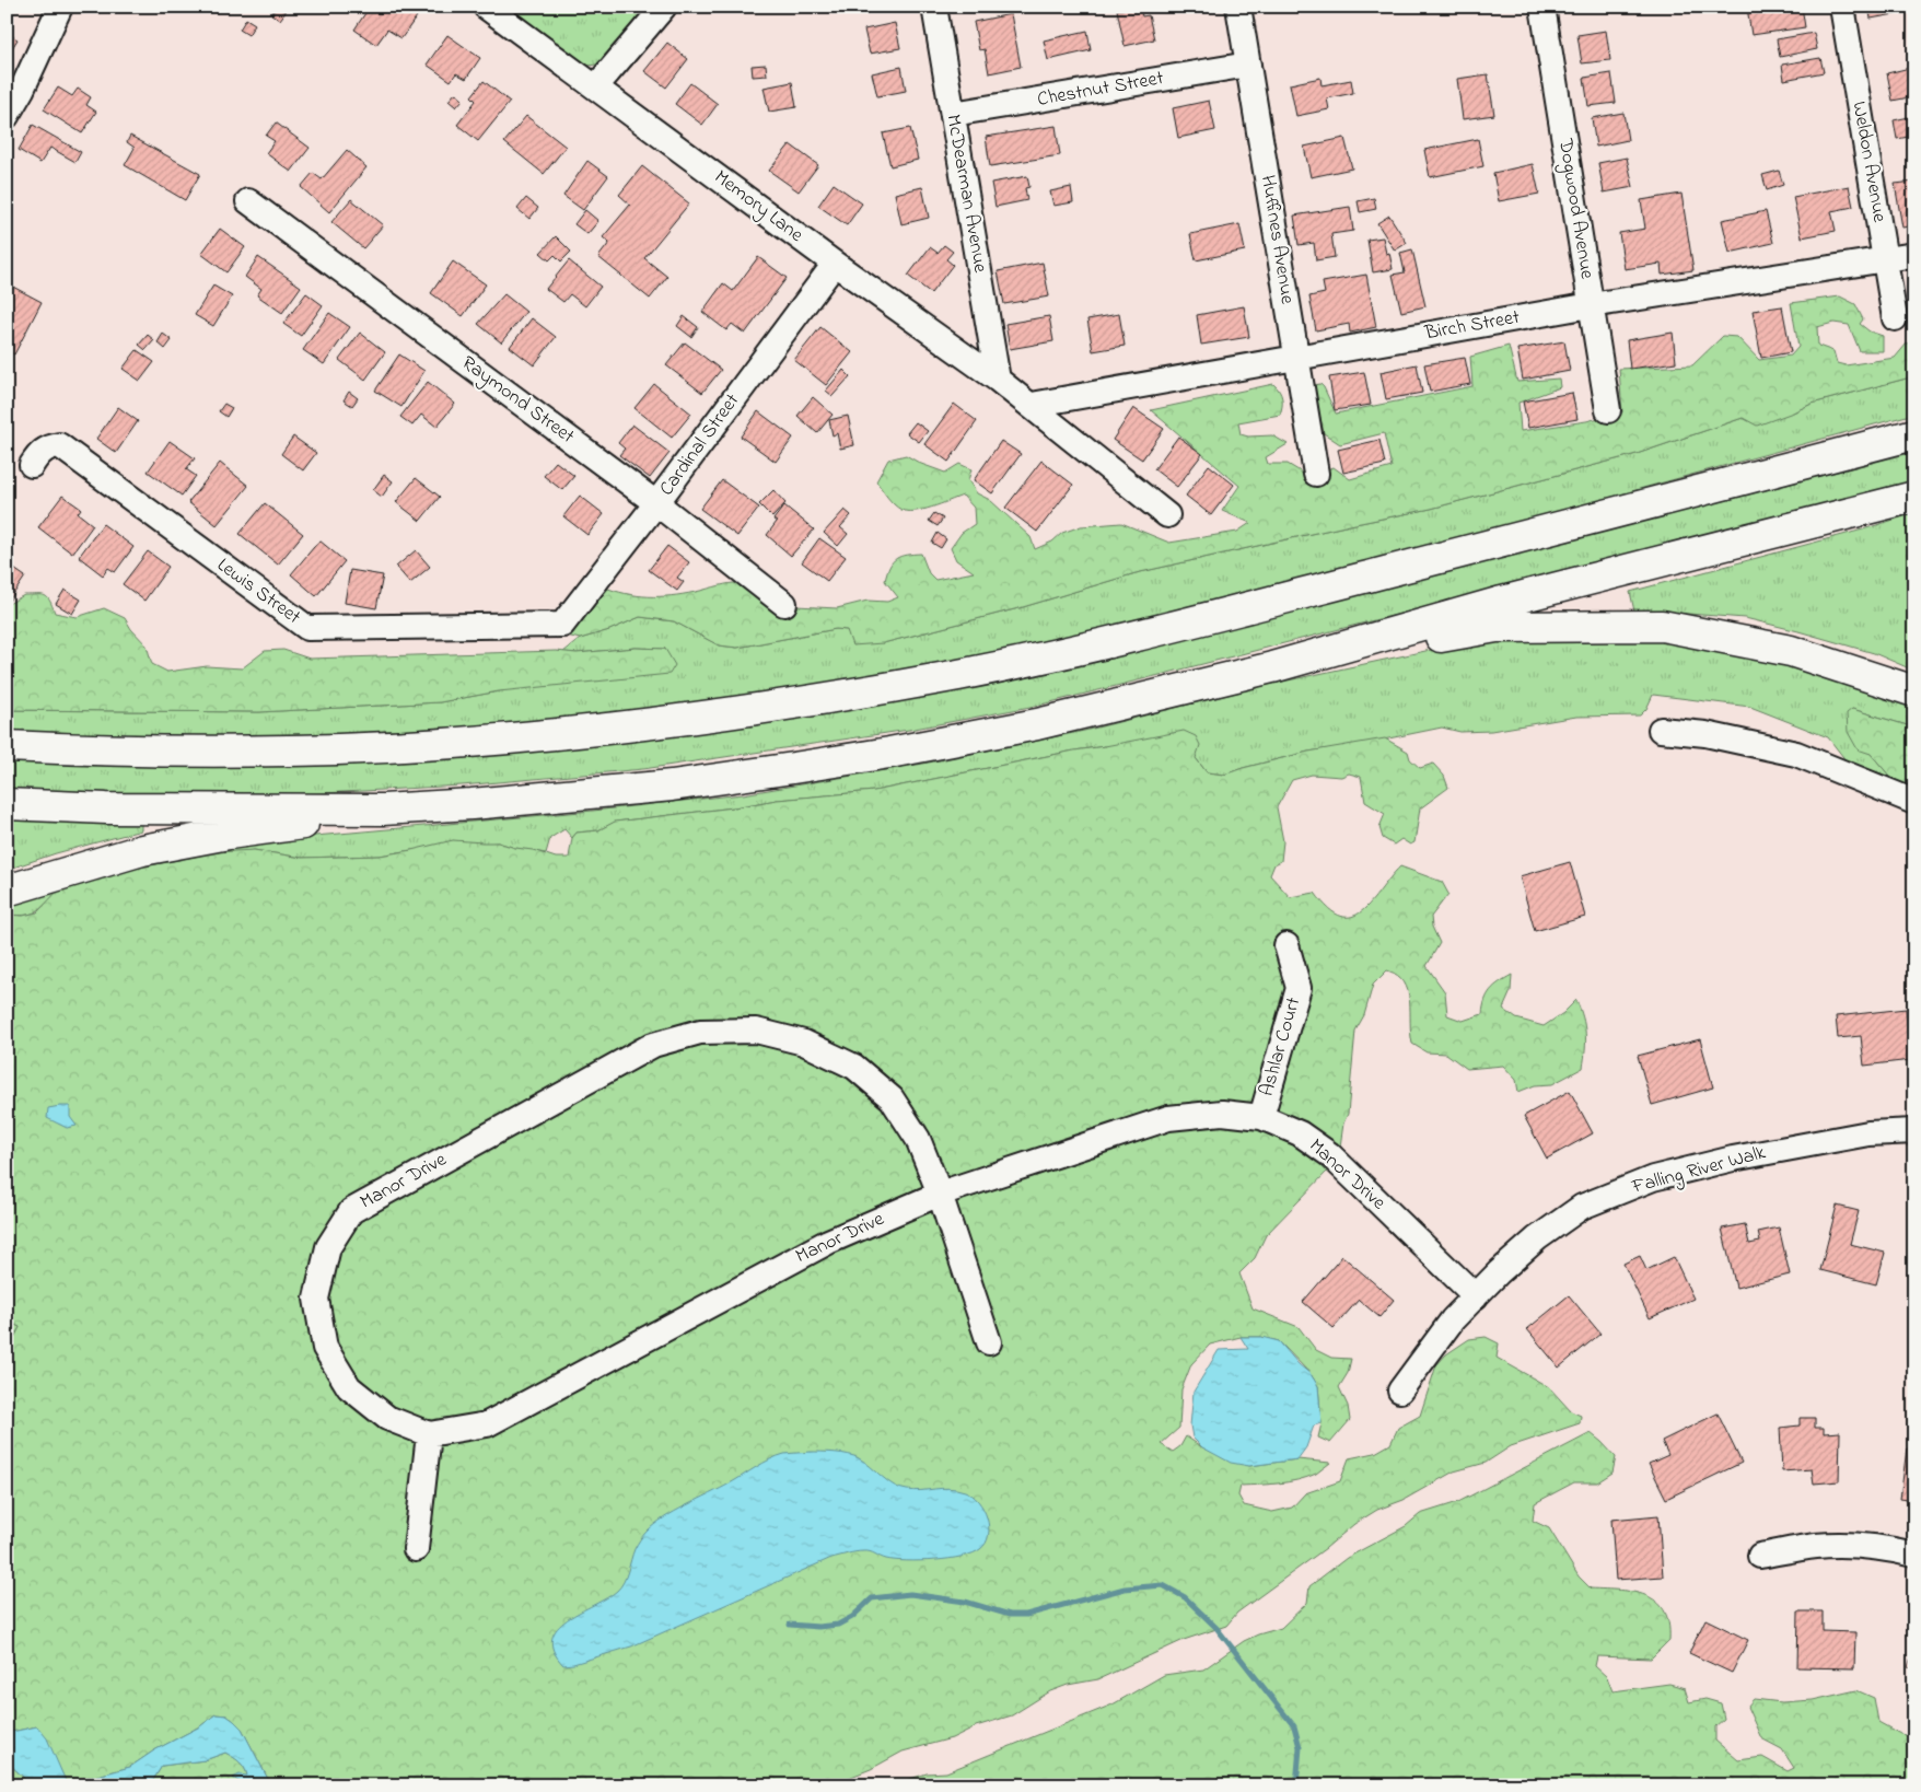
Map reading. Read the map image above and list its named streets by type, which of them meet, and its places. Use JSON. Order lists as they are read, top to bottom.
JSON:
{
  "streets": {
    "street": [
      "Chestnut Street",
      "Weldon Avenue",
      "McDearman Avenue",
      "Memory Lane",
      "Dogwood Avenue",
      "Huffines Avenue",
      "Birch Street",
      "Raymond Street",
      "Cardinal Street",
      "Lewis Street",
      "Ashlar Court",
      "Falling River Walk",
      "Manor Drive"
    ]
  },
  "crossings": [
    ["Chestnut Street", "McDearman Avenue"],
    ["Chestnut Street", "Huffines Avenue"],
    ["Weldon Avenue", "Birch Street"],
    ["McDearman Avenue", "Memory Lane"],
    ["Memory Lane", "Birch Street"],
    ["Memory Lane", "Cardinal Street"],
    ["Dogwood Avenue", "Birch Street"],
    ["Huffines Avenue", "Birch Street"],
    ["Raymond Street", "Cardinal Street"],
    ["Cardinal Street", "Lewis Street"],
    ["Ashlar Court", "Manor Drive"],
    ["Falling River Walk", "Manor Drive"]
  ]
}
